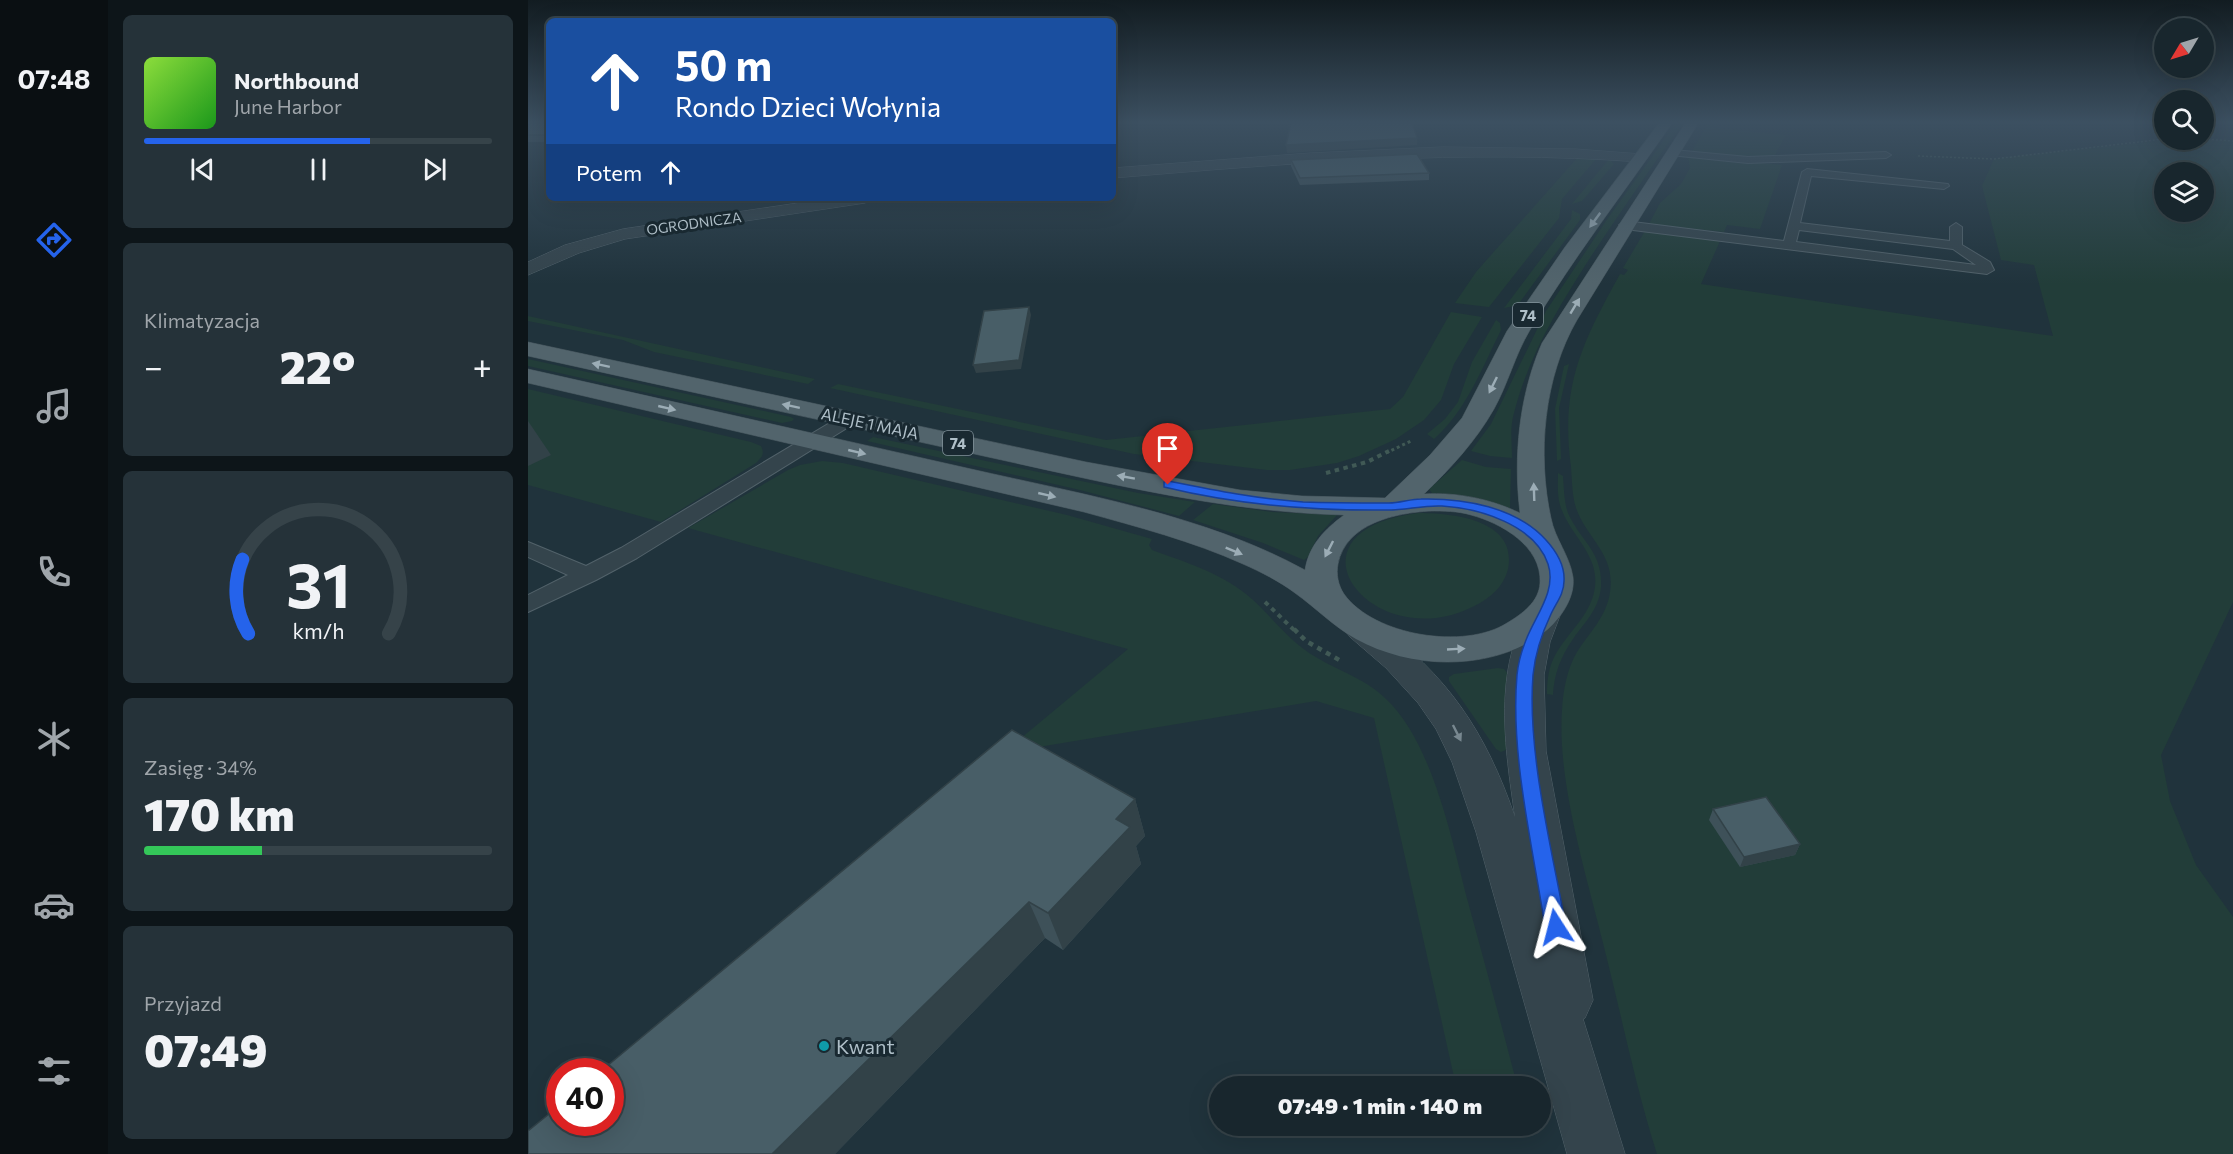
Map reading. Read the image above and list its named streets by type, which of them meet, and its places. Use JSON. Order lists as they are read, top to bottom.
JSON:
{
  "streets": {
    "main road": ["74", "ALEJE 1 MAJA"],
    "street": ["OGRODNICZA"]
  },
  "crossings": [
    ["74", "ALEJE 1 MAJA"]
  ],
  "places": ["Kwant"],
  "north": "bottom left",
  "page": {
    "tabs": "07:48",
    "turn": ["50 m", "Rondo Dzieci Wołynia"],
    "song": ["Northbound", "June Harbor"],
    "then": "Potem",
    "tile": [
      "Klimatyzacja",
      ["Zasięg · 34%", "170 km"],
      ["Przyjazd", "07:49"]
    ],
    "heat": ["−", "22°", "+"],
    "limit": "40",
    "trip": "07:49 · 1 min · 140 m",
    "gauge": ["31", "km/h"]
  }
}
